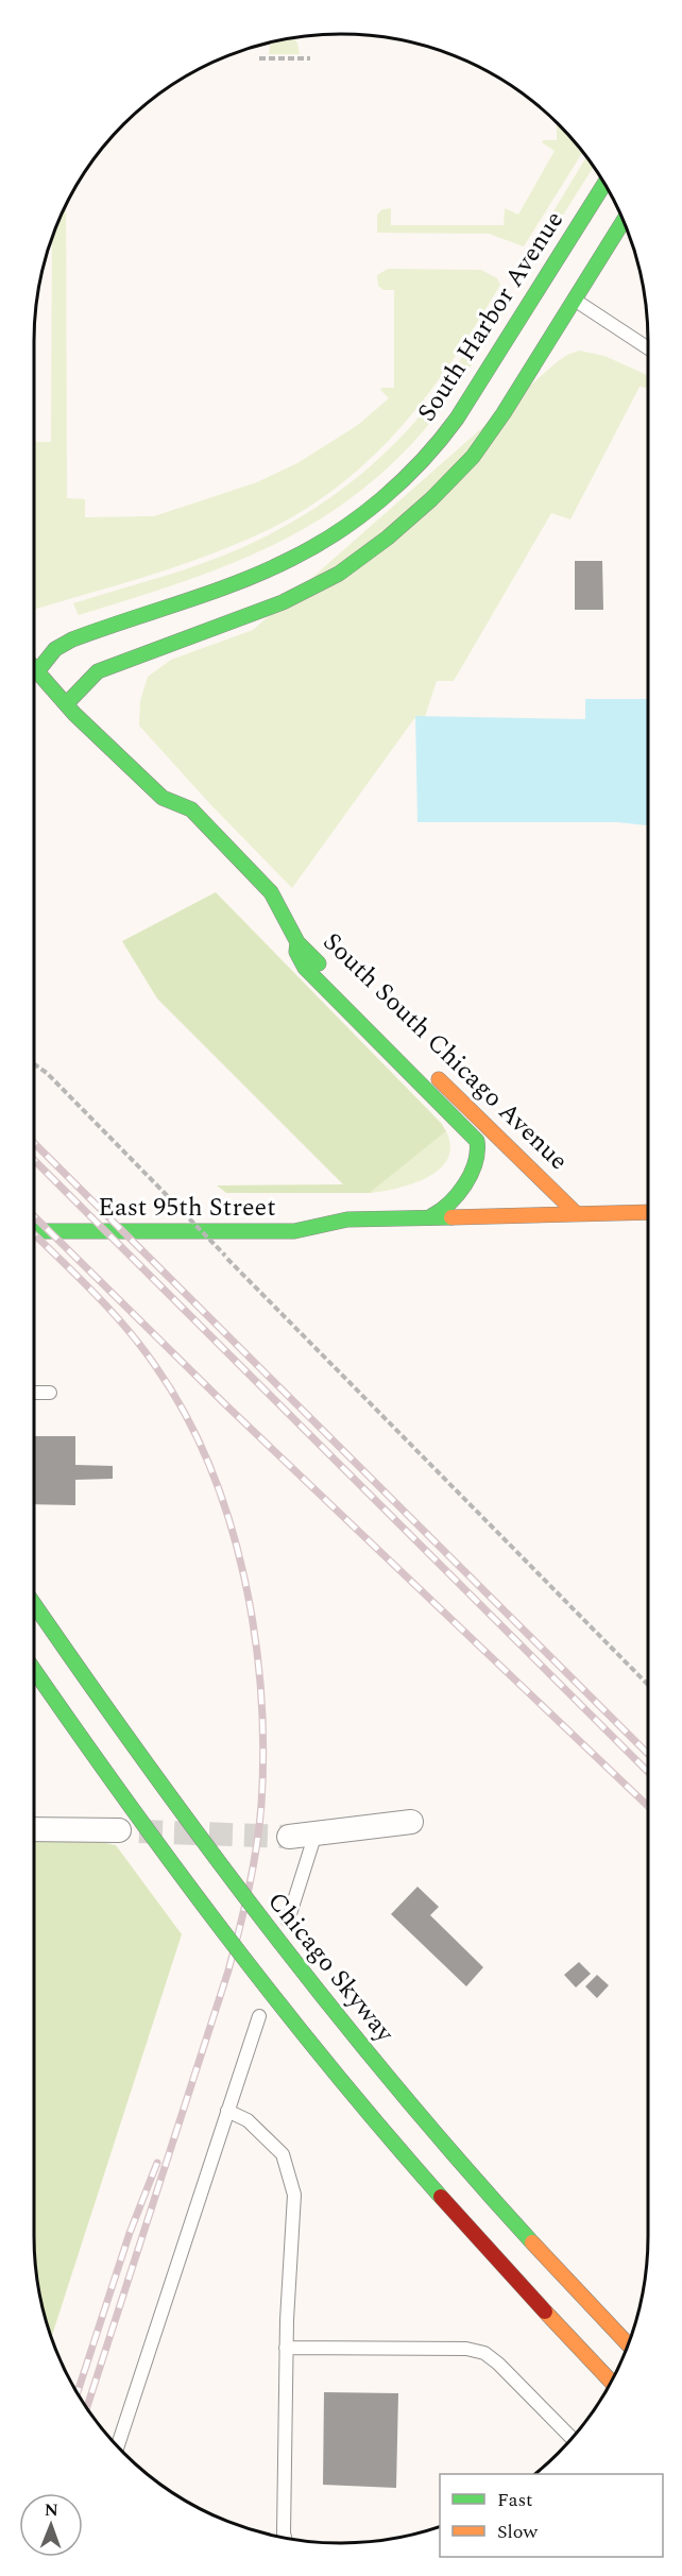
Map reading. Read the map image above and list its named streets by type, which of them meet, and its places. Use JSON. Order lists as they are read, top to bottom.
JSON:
{
  "streets": {
    "main road": [
      "South Harbor Avenue",
      "South South Chicago Avenue",
      "East 95th Street",
      "Chicago Skyway"
    ]
  },
  "crossings": [
    ["South South Chicago Avenue", "East 95th Street"]
  ],
  "legend": ["Fast", "Slow"],
  "north": "top"
}
